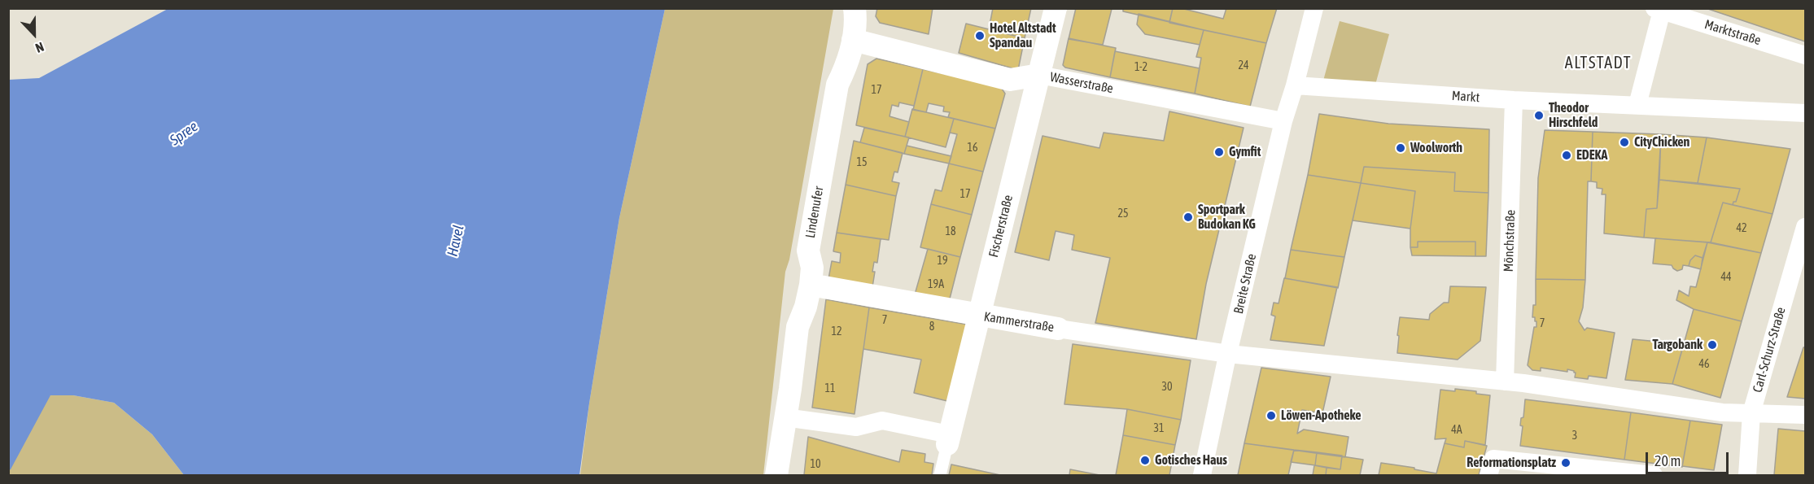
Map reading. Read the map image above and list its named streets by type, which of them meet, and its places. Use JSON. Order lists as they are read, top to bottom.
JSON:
{
  "streets": {
    "street": [
      "Marktstraße",
      "Wasserstraße",
      "Markt",
      "Lindenufer",
      "Fischerstraße",
      "Mönchstraße",
      "Breite Straße",
      "Kammerstraße",
      "Carl-Schurz-Straße"
    ]
  },
  "crossings": [
    ["Wasserstraße", "Lindenufer"],
    ["Wasserstraße", "Fischerstraße"],
    ["Wasserstraße", "Breite Straße"],
    ["Markt", "Mönchstraße"],
    ["Markt", "Breite Straße"],
    ["Lindenufer", "Kammerstraße"],
    ["Fischerstraße", "Kammerstraße"],
    ["Breite Straße", "Kammerstraße"]
  ],
  "districts": ["ALTSTADT"],
  "water": ["Spree", "Havel"],
  "places": [
    "Hotel Altstadt Spandau",
    "Theodor Hirschfeld",
    "CityChicken",
    "Woolworth",
    "Gymfit",
    "EDEKA",
    "Sportpark Budokan KG",
    "Targobank",
    "Löwen-Apotheke",
    "Gotisches Haus",
    "Reformationsplatz"
  ],
  "house_numbers": [
    "24",
    "1-2",
    "17",
    "16",
    "15",
    "17",
    "25",
    "42",
    "18",
    "19",
    "44",
    "19A",
    "7",
    "7",
    "8",
    "12",
    "46",
    "30",
    "11",
    "31",
    "4A",
    "3",
    "10"
  ],
  "scale_bar": "20 m",
  "north": "bottom"
}
